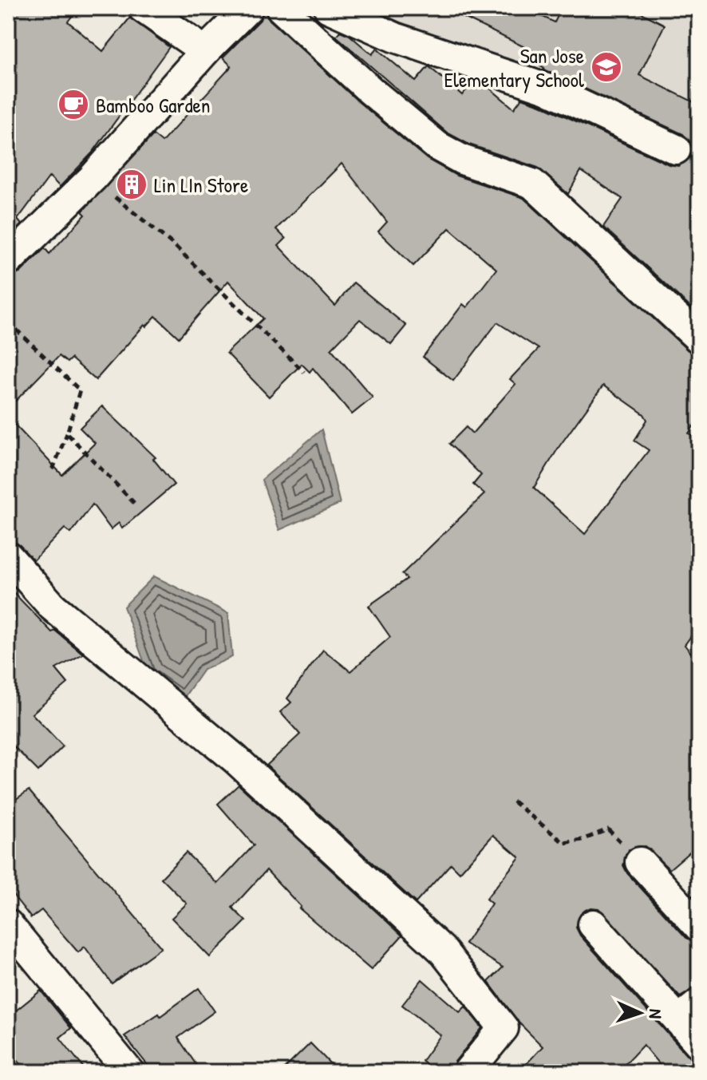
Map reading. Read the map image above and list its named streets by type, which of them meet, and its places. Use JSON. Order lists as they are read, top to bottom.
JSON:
{
  "places": {
    "school or university": ["San Jose Elementary School"],
    "cafe": ["Bamboo Garden"],
    "building": ["Lin LIn Store"]
  },
  "north": "right"
}
